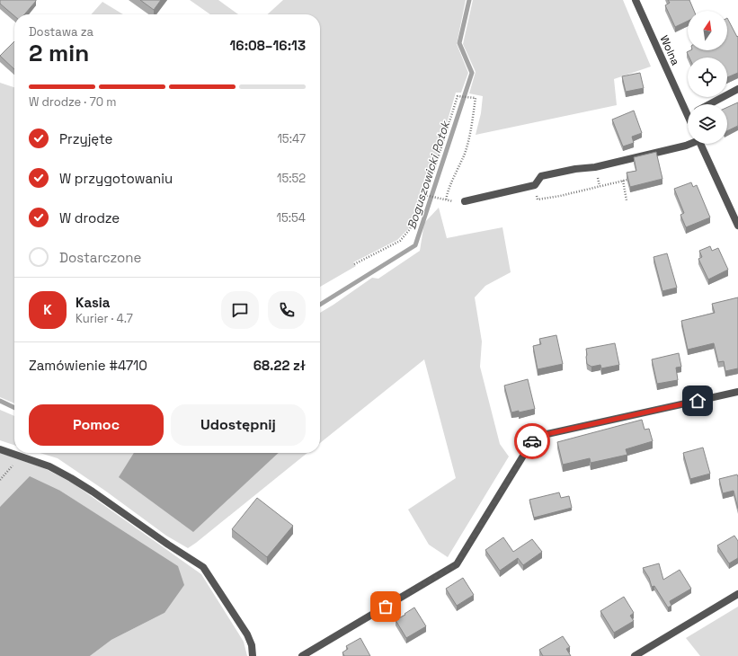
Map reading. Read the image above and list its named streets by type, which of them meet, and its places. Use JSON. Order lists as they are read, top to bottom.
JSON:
{
  "streets": {
    "street": ["Wolna"]
  },
  "water": ["Boguszowicki Potok"],
  "north": "top",
  "page": {
    "heading": ["2 min", "Dostawa za", "16:08–16:13"],
    "panel": [
      "Kasia",
      "Kurier · 4.7",
      "Zamówienie #4710",
      "68.22 zł"
    ],
    "bar": "W drodze · 70 m",
    "list": [
      ["Przyjęte", "15:47"],
      ["W przygotowaniu", "15:52"],
      ["W drodze", "15:54"],
      "Dostarczone"
    ],
    "round": "K",
    "buttons": ["Pomoc", "Udostępnij"]
  }
}
